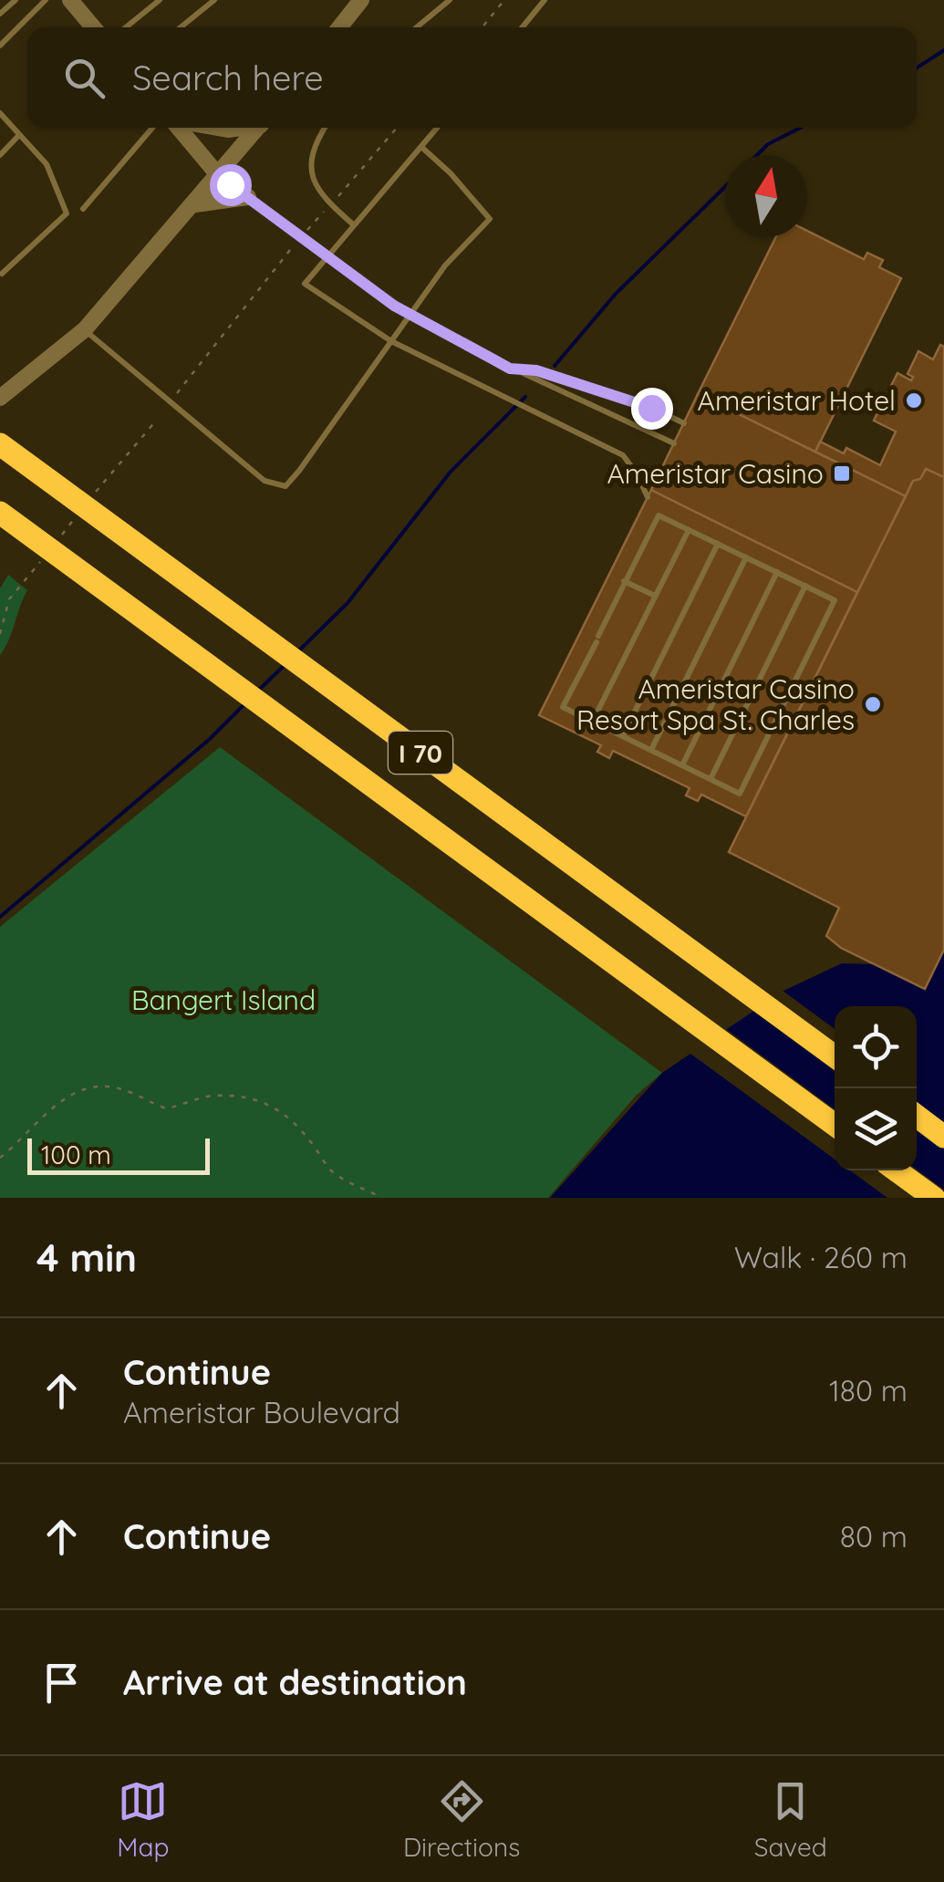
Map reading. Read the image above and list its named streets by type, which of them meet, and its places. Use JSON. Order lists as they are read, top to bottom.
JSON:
{
  "streets": {
    "highway": ["I 70"]
  },
  "parks": ["Bangert Island"],
  "places": {
    "other": ["Ameristar Hotel", "Ameristar Casino Resort Spa St. Charles"],
    "transit": ["Ameristar Casino"]
  },
  "scale_bar": "100 m",
  "north": "top",
  "page": {
    "search": "Search here",
    "scale": "100 m",
    "heading": ["4 min", "Walk · 260 m"],
    "list": [
      ["Continue", "Ameristar Boulevard", "180 m"],
      ["Continue", "80 m"],
      "Arrive at destination"
    ],
    "nav": ["Map", "Directions", "Saved"]
  }
}
